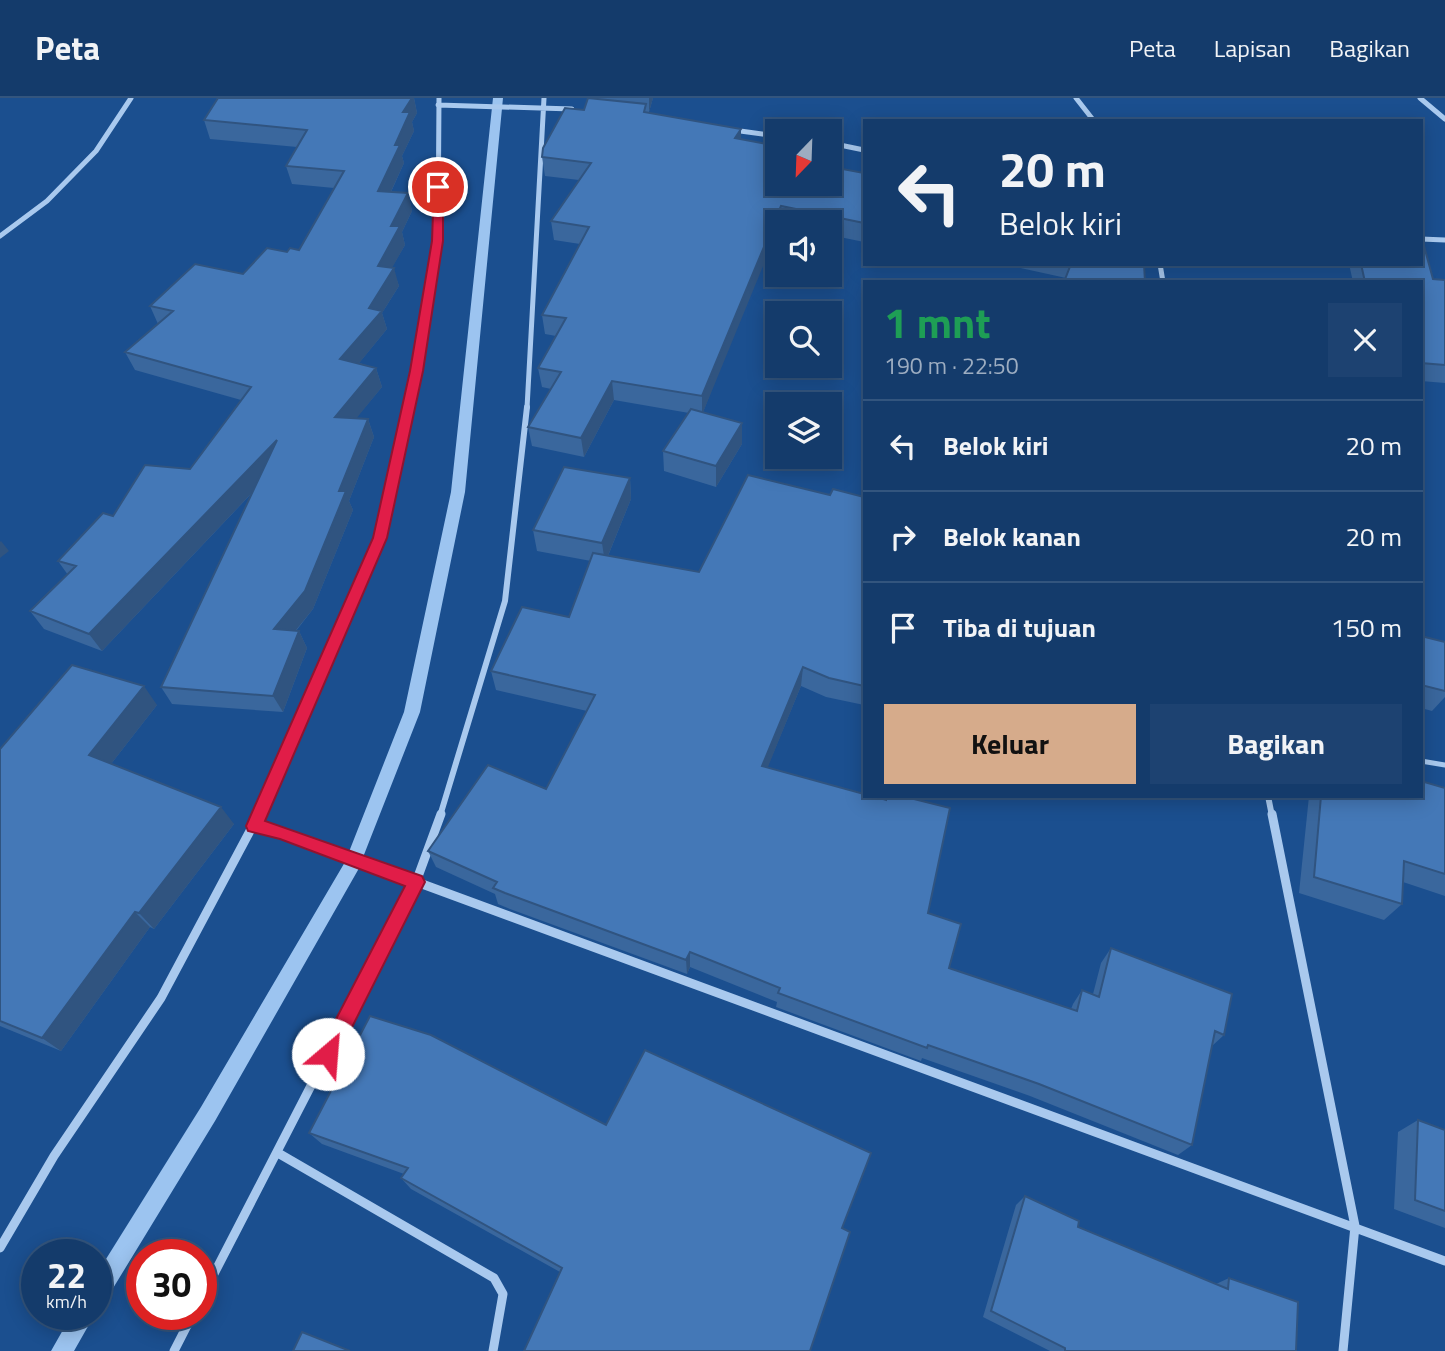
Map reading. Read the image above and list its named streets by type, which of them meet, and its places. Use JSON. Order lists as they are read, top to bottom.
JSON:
{
  "north": "bottom left",
  "page": {
    "header": "Peta",
    "nav": ["Peta", "Lapisan", "Bagikan"],
    "turn": ["20 m", "Belok kiri"],
    "heading": ["1 mnt", "190 m · 22:50"],
    "list": [
      {
        "name": "Belok kiri",
        "value": "20 m"
      },
      {
        "name": "Belok kanan",
        "value": "20 m"
      },
      {
        "name": "Tiba di tujuan",
        "value": "150 m"
      }
    ],
    "buttons": ["Keluar", "Bagikan"],
    "speed": "22 km/h",
    "limit": "30"
  }
}
